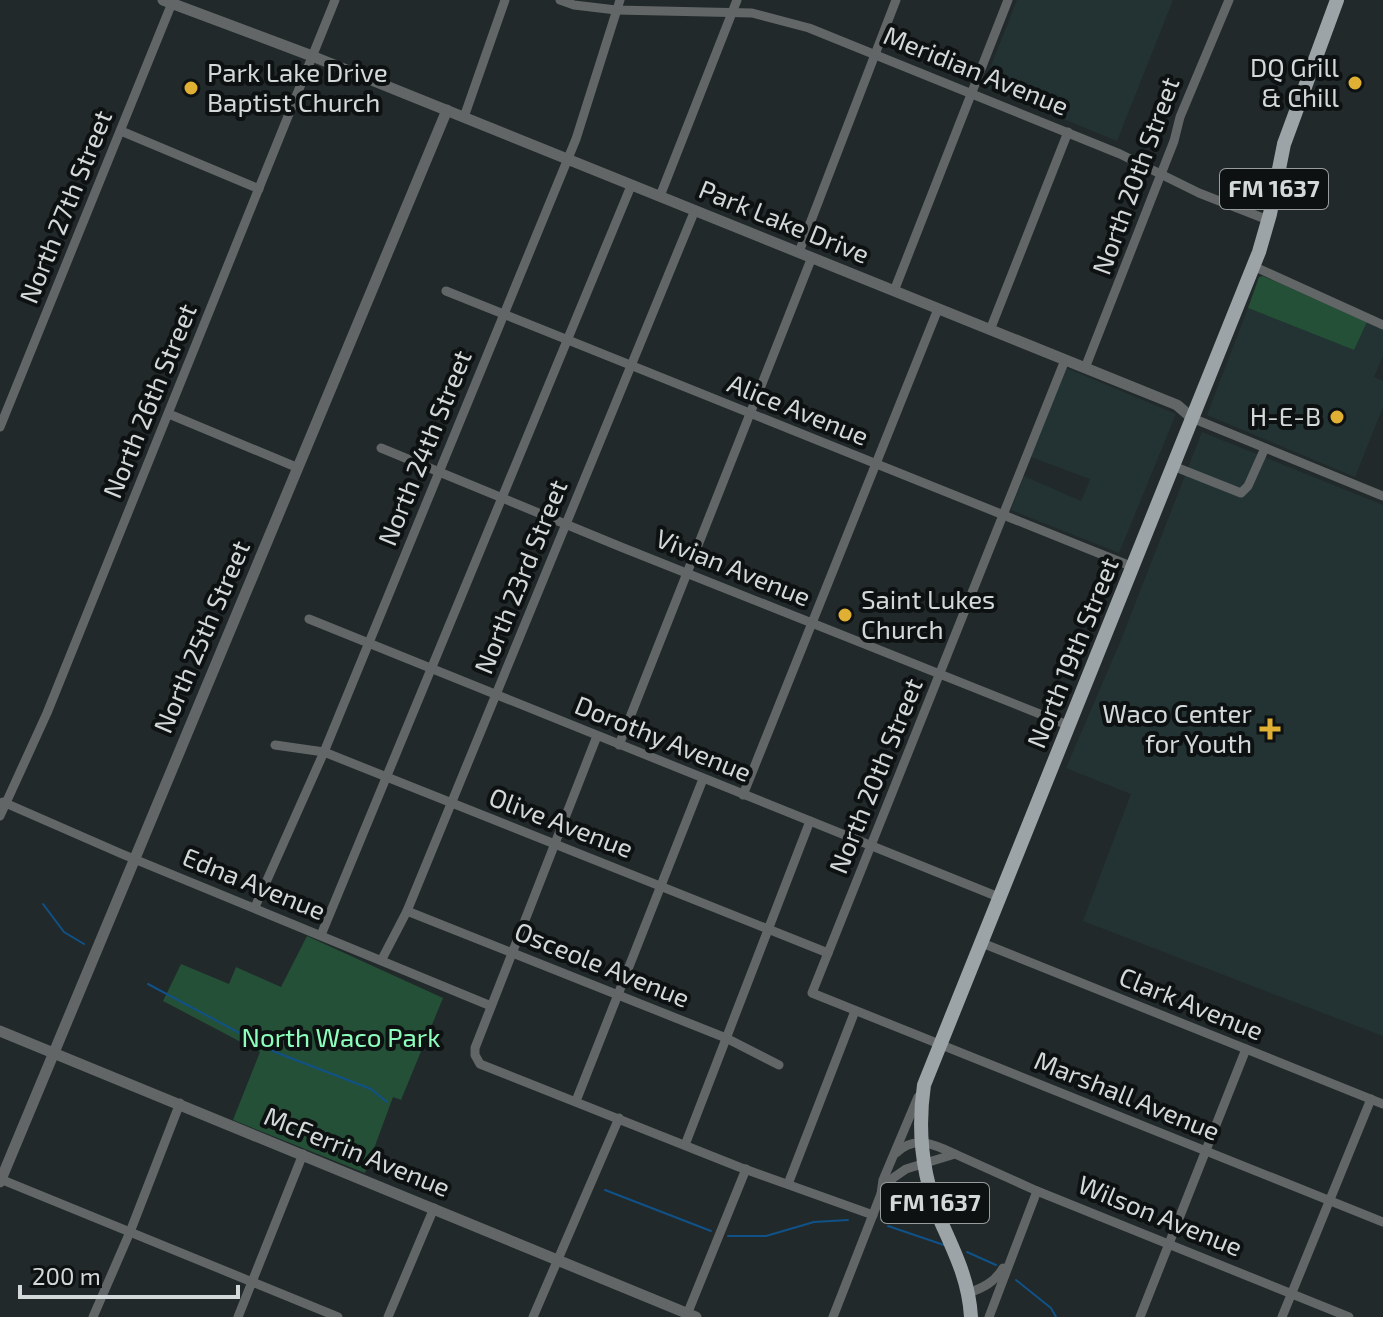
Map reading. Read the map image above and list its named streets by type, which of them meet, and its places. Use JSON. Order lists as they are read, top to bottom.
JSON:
{
  "streets": {
    "main road": ["FM 1637", "North 19th Street"],
    "street": [
      "Meridian Avenue",
      "North 20th Street",
      "North 27th Street",
      "Park Lake Drive",
      "North 26th Street",
      "Alice Avenue",
      "North 24th Street",
      "Vivian Avenue",
      "North 23rd Street",
      "North 25th Street",
      "Dorothy Avenue",
      "Olive Avenue",
      "Edna Avenue",
      "Osceole Avenue",
      "Clark Avenue",
      "Marshall Avenue",
      "McFerrin Avenue",
      "Wilson Avenue"
    ]
  },
  "crossings": [
    ["Meridian Avenue", "North 20th Street"],
    ["Meridian Avenue", "North 24th Street"],
    ["Meridian Avenue", "North 19th Street"],
    ["North 20th Street", "Park Lake Drive"],
    ["North 20th Street", "Alice Avenue"],
    ["North 20th Street", "Vivian Avenue"],
    ["North 20th Street", "Dorothy Avenue"],
    ["North 20th Street", "Olive Avenue"],
    ["North 20th Street", "Marshall Avenue"],
    ["FM 1637", "North 19th Street"],
    ["FM 1637", "Wilson Avenue"],
    ["North 27th Street", "Park Lake Drive"],
    ["Park Lake Drive", "North 26th Street"],
    ["Park Lake Drive", "North 24th Street"],
    ["Park Lake Drive", "North 23rd Street"],
    ["Park Lake Drive", "North 25th Street"],
    ["Park Lake Drive", "North 19th Street"],
    ["North 26th Street", "Edna Avenue"],
    ["Alice Avenue", "North 24th Street"],
    ["Alice Avenue", "North 23rd Street"],
    ["Alice Avenue", "North 19th Street"],
    ["North 24th Street", "Vivian Avenue"],
    ["North 24th Street", "Dorothy Avenue"],
    ["North 24th Street", "Olive Avenue"],
    ["North 24th Street", "Edna Avenue"],
    ["Vivian Avenue", "North 23rd Street"],
    ["Vivian Avenue", "North 19th Street"],
    ["North 23rd Street", "Dorothy Avenue"],
    ["North 23rd Street", "Olive Avenue"],
    ["North 23rd Street", "Edna Avenue"],
    ["North 23rd Street", "Osceole Avenue"],
    ["North 25th Street", "Edna Avenue"],
    ["North 25th Street", "McFerrin Avenue"],
    ["North 19th Street", "Dorothy Avenue"],
    ["North 19th Street", "Clark Avenue"],
    ["North 19th Street", "Marshall Avenue"]
  ],
  "parks": ["North Waco Park"],
  "places": {
    "other": [
      "DQ Grill & Chill",
      "Park Lake Drive Baptist Church",
      "H-E-B",
      "Saint Lukes Church"
    ],
    "health": ["Waco Center for Youth"]
  },
  "scale_bar": "200 m"
}
